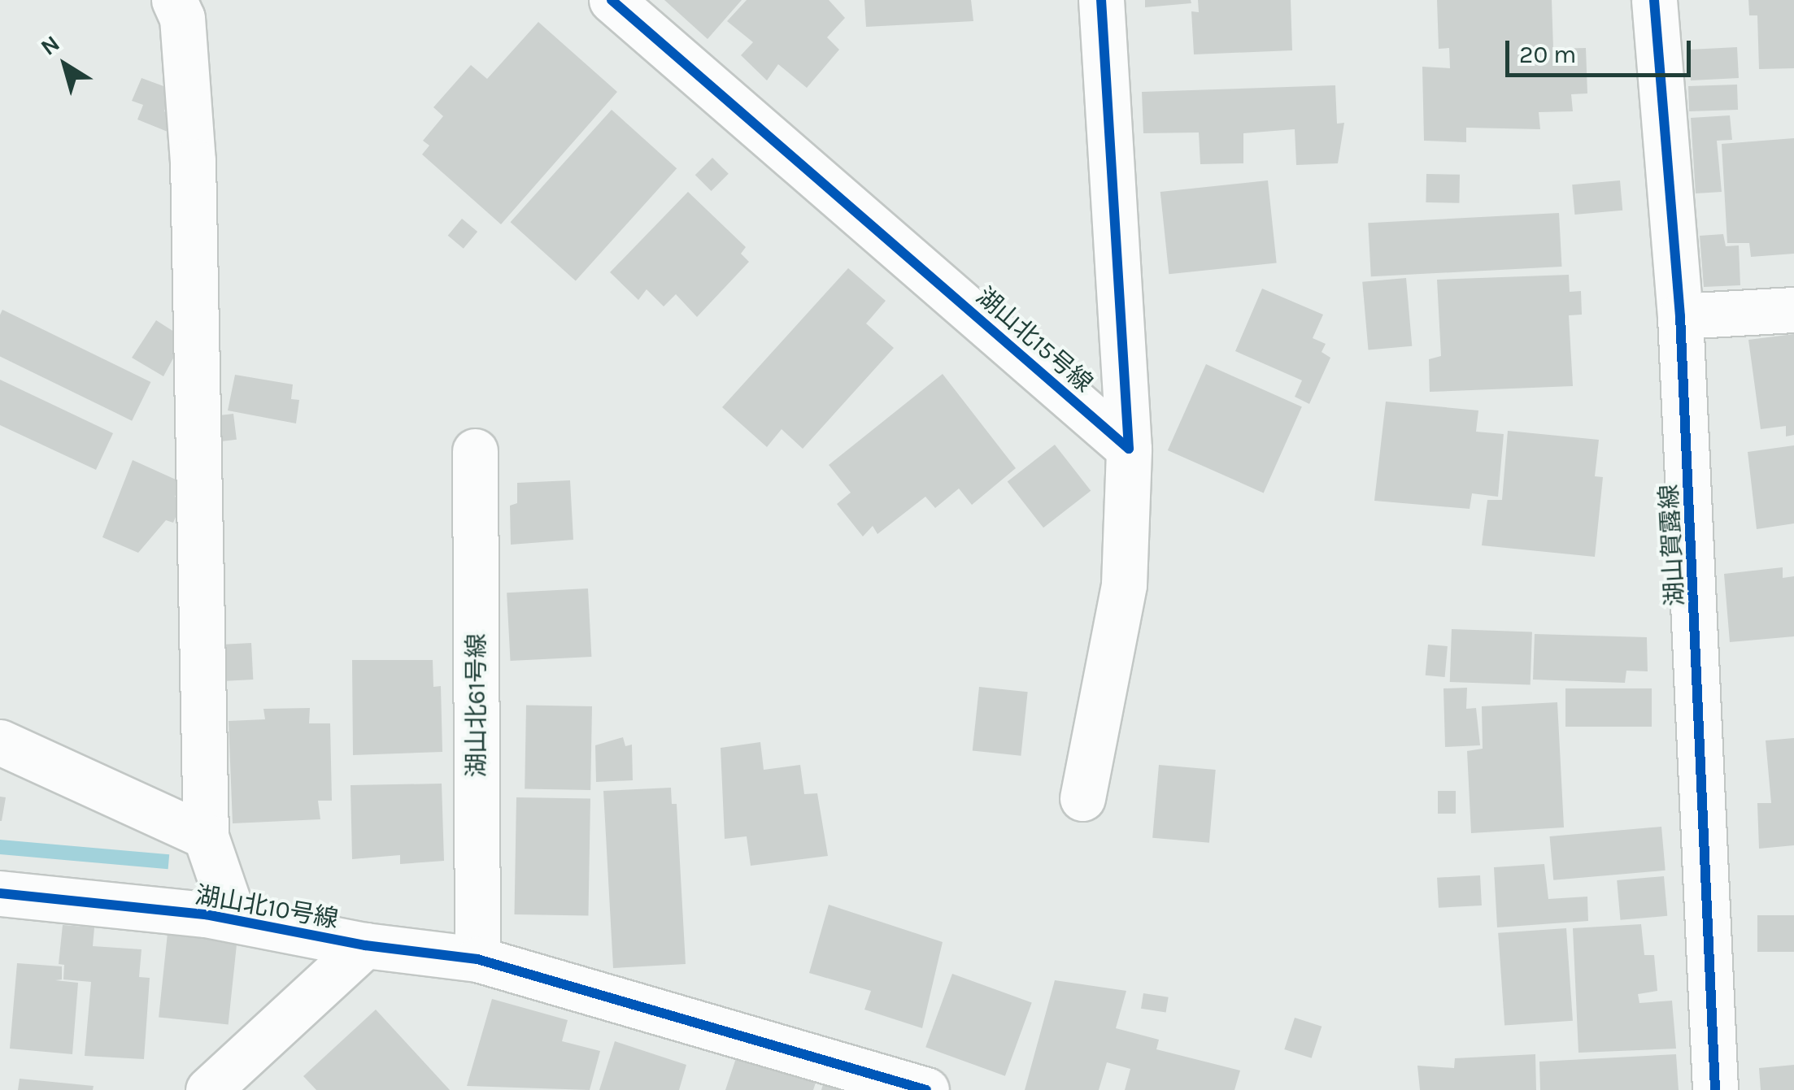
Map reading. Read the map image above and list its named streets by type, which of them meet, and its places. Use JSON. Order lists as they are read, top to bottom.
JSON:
{
  "streets": {
    "street": [
      "湖山北15号線",
      "湖山賀露線",
      "湖山北61号線",
      "湖山北10号線"
    ]
  },
  "crossings": [
    ["湖山北61号線", "湖山北10号線"]
  ],
  "scale_bar": "20 m",
  "north": "top left"
}
